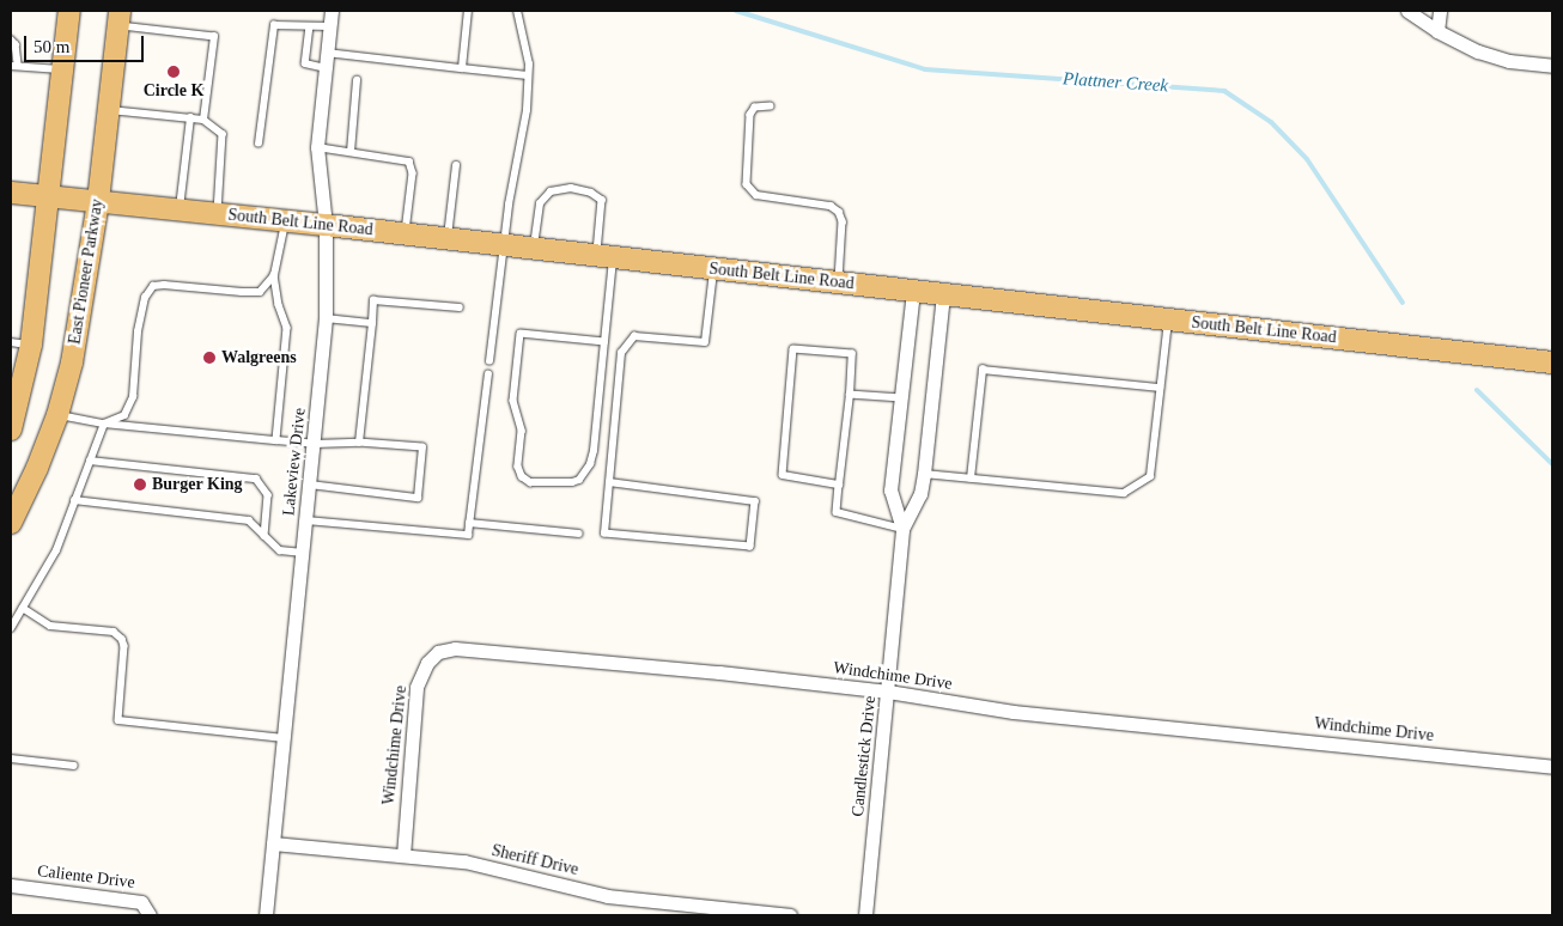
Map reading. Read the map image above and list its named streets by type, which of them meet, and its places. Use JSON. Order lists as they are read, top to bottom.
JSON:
{
  "streets": {
    "main road": ["South Belt Line Road", "East Pioneer Parkway"],
    "street": [
      "Lakeview Drive",
      "Windchime Drive",
      "Candlestick Drive",
      "Sheriff Drive",
      "Caliente Drive"
    ]
  },
  "crossings": [
    ["South Belt Line Road", "East Pioneer Parkway"],
    ["South Belt Line Road", "Lakeview Drive"],
    ["South Belt Line Road", "Candlestick Drive"],
    ["Lakeview Drive", "Sheriff Drive"],
    ["Windchime Drive", "Candlestick Drive"],
    ["Windchime Drive", "Sheriff Drive"]
  ],
  "water": ["Plattner Creek"],
  "places": ["Circle K", "Walgreens", "Burger King"],
  "scale_bar": "50 m"
}
